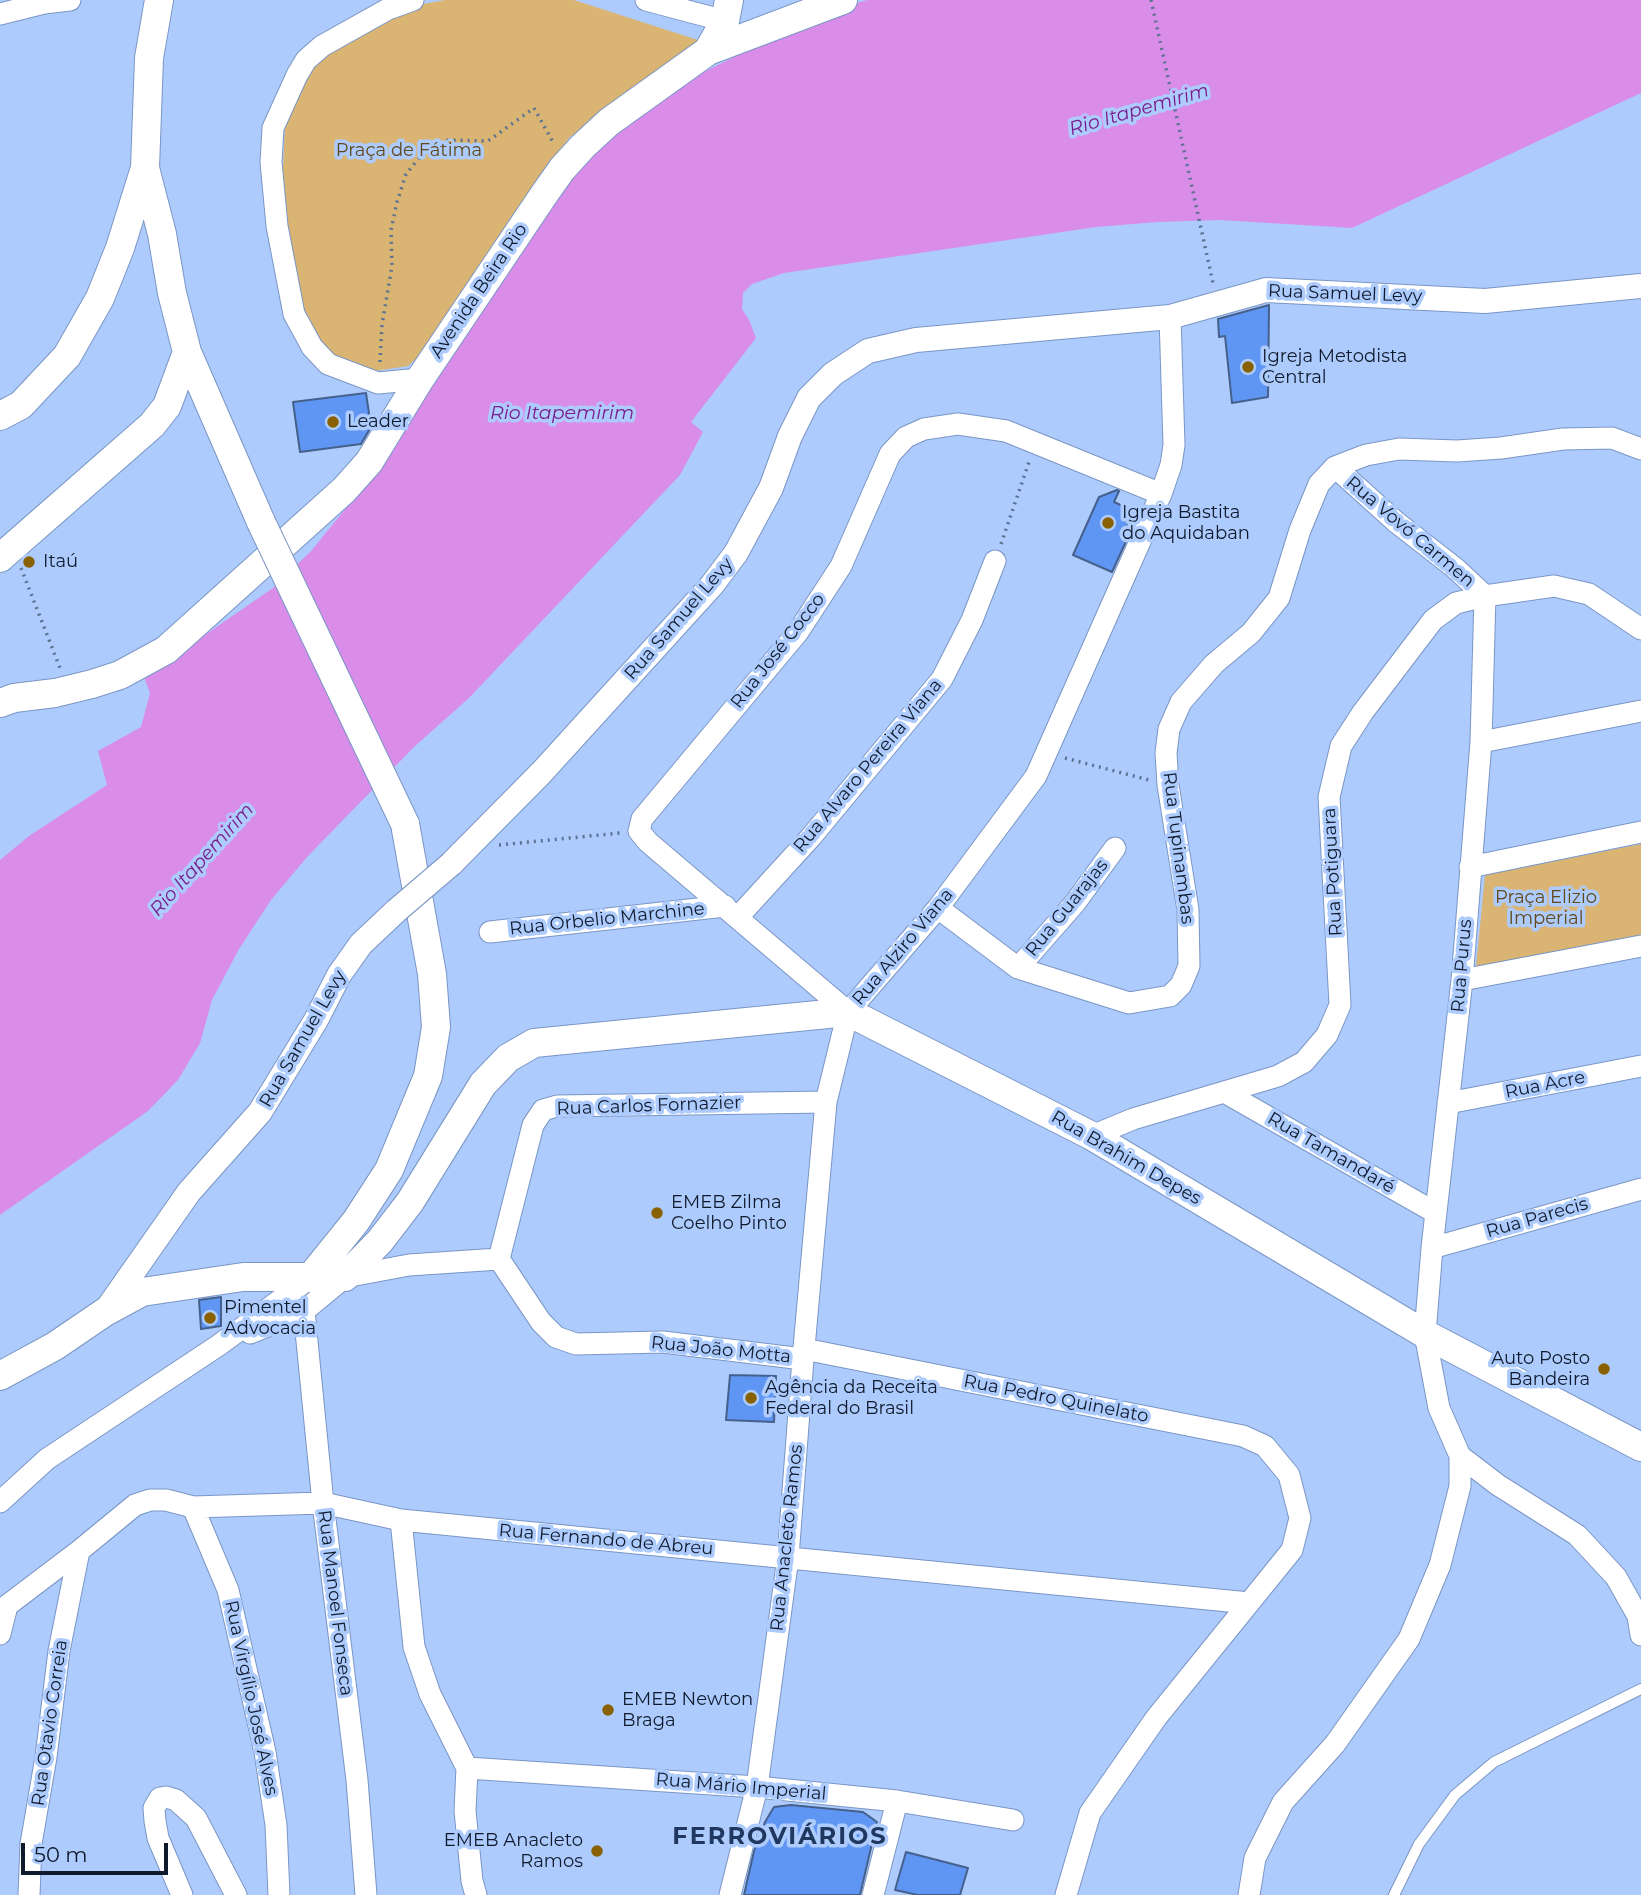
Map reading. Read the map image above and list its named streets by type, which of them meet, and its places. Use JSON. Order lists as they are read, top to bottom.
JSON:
{
  "streets": {
    "main road": ["Avenida Beira Rio", "Rua Alziro Viana", "Rua Brahim Depes"],
    "street": [
      "Rua Samuel Levy",
      "Rua Vovó Carmen",
      "Rua José Cocco",
      "Rua Alvaro Pereira Viana",
      "Rua Tupinambas",
      "Rua Potiguara",
      "Rua Guarajas",
      "Rua Orbelio Marchine",
      "Rua Purus",
      "Rua Acre",
      "Rua Carlos Fornazier",
      "Rua Tamandaré",
      "Rua Parecis",
      "Rua João Motta",
      "Rua Pedro Quinelato",
      "Rua Anacleto Ramos",
      "Rua Fernando de Abreu",
      "Rua Manoel Fonseca",
      "Rua Virgílio José Alves",
      "Rua Otavio Correia",
      "Rua Mário Imperial"
    ]
  },
  "crossings": [
    ["Rua Samuel Levy", "Rua Alziro Viana"],
    ["Rua Vovó Carmen", "Rua Tupinambas"],
    ["Rua Vovó Carmen", "Rua Potiguara"],
    ["Rua Vovó Carmen", "Rua Purus"],
    ["Rua José Cocco", "Rua Alziro Viana"],
    ["Rua José Cocco", "Rua Brahim Depes"],
    ["Rua Alvaro Pereira Viana", "Rua Orbelio Marchine"],
    ["Rua Alvaro Pereira Viana", "Rua Brahim Depes"],
    ["Rua Tupinambas", "Rua Guarajas"],
    ["Rua Tupinambas", "Rua Alziro Viana"],
    ["Rua Potiguara", "Rua Purus"],
    ["Rua Potiguara", "Rua Tamandaré"],
    ["Rua Potiguara", "Rua Brahim Depes"],
    ["Rua Orbelio Marchine", "Rua Brahim Depes"],
    ["Rua Alziro Viana", "Rua Brahim Depes"],
    ["Rua Alziro Viana", "Rua Anacleto Ramos"],
    ["Rua Purus", "Rua Acre"],
    ["Rua Purus", "Rua Tamandaré"],
    ["Rua Purus", "Rua Brahim Depes"],
    ["Rua Purus", "Rua Parecis"],
    ["Rua Carlos Fornazier", "Rua João Motta"],
    ["Rua Carlos Fornazier", "Rua Anacleto Ramos"],
    ["Rua Brahim Depes", "Rua Anacleto Ramos"],
    ["Rua João Motta", "Rua Pedro Quinelato"],
    ["Rua João Motta", "Rua Anacleto Ramos"],
    ["Rua Pedro Quinelato", "Rua Anacleto Ramos"],
    ["Rua Pedro Quinelato", "Rua Fernando de Abreu"],
    ["Rua Anacleto Ramos", "Rua Fernando de Abreu"],
    ["Rua Anacleto Ramos", "Rua Mário Imperial"],
    ["Rua Fernando de Abreu", "Rua Manoel Fonseca"],
    ["Rua Fernando de Abreu", "Rua Virgílio José Alves"],
    ["Rua Fernando de Abreu", "Rua Otavio Correia"]
  ],
  "districts": ["FERROVIÁRIOS"],
  "water": ["Rio Itapemirim"],
  "parks": ["Praça de Fátima", "Praça Elizio Imperial"],
  "places": [
    "Igreja Metodista Central",
    "Leader",
    "Igreja Bastita do Aquidaban",
    "Itaú",
    "EMEB Zilma Coelho Pinto",
    "Pimentel Advocacia",
    "Auto Posto Bandeira",
    "Agência da Receita Federal do Brasil",
    "EMEB Newton Braga",
    "EMEB Anacleto Ramos"
  ],
  "scale_bar": "50 m"
}
